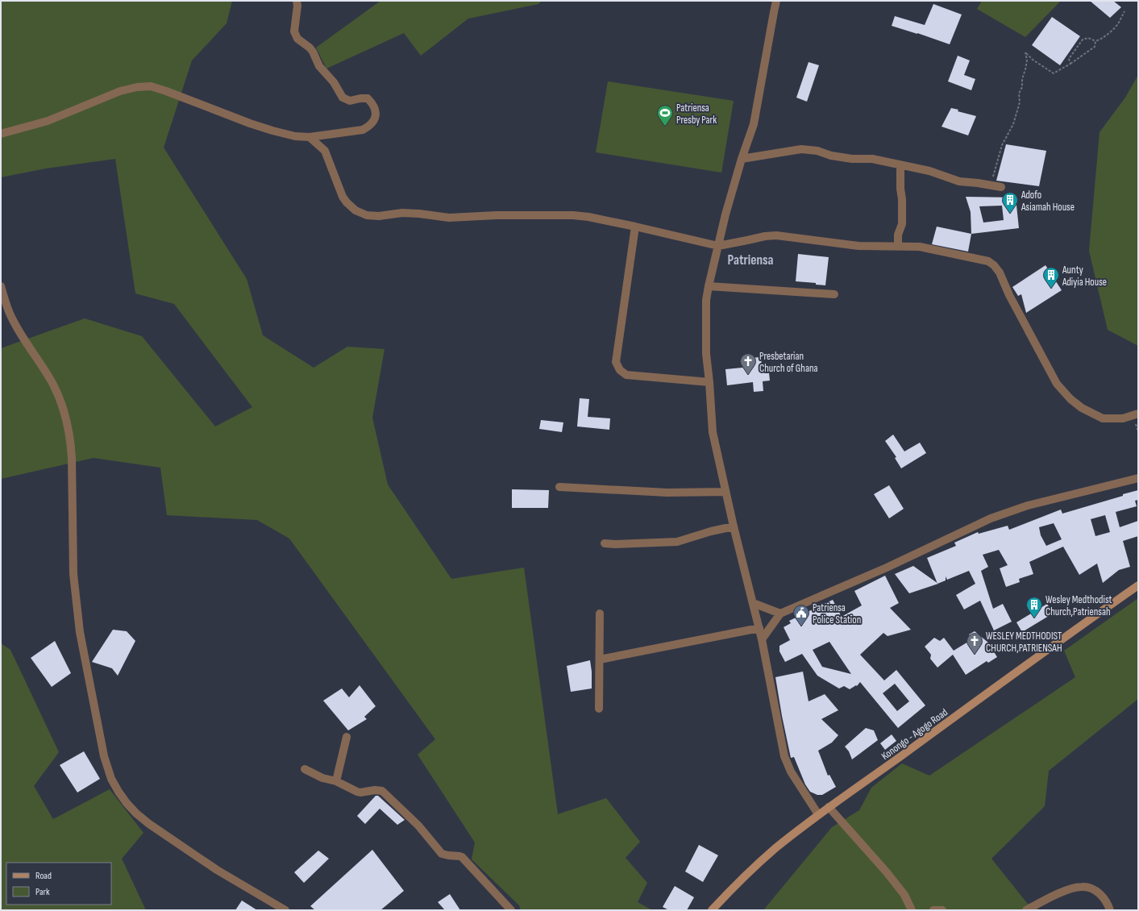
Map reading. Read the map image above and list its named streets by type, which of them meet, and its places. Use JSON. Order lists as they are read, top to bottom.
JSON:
{
  "streets": {
    "main road": ["Konongo - Agogo Road"]
  },
  "districts": ["Patriensa"],
  "places": {
    "sports": ["Patriensa Presby Park"],
    "building": ["Adofo Asiamah House", "Aunty Adiyia House", "Wesley Medthodist Church,Patriensah"],
    "church": ["Presbetarian Church of Ghana", "WESLEY MEDTHODIST CHURCH,PATRIENSAH"],
    "public building": ["Patriensa Police Station"]
  },
  "legend": ["Road", "Park"]
}
